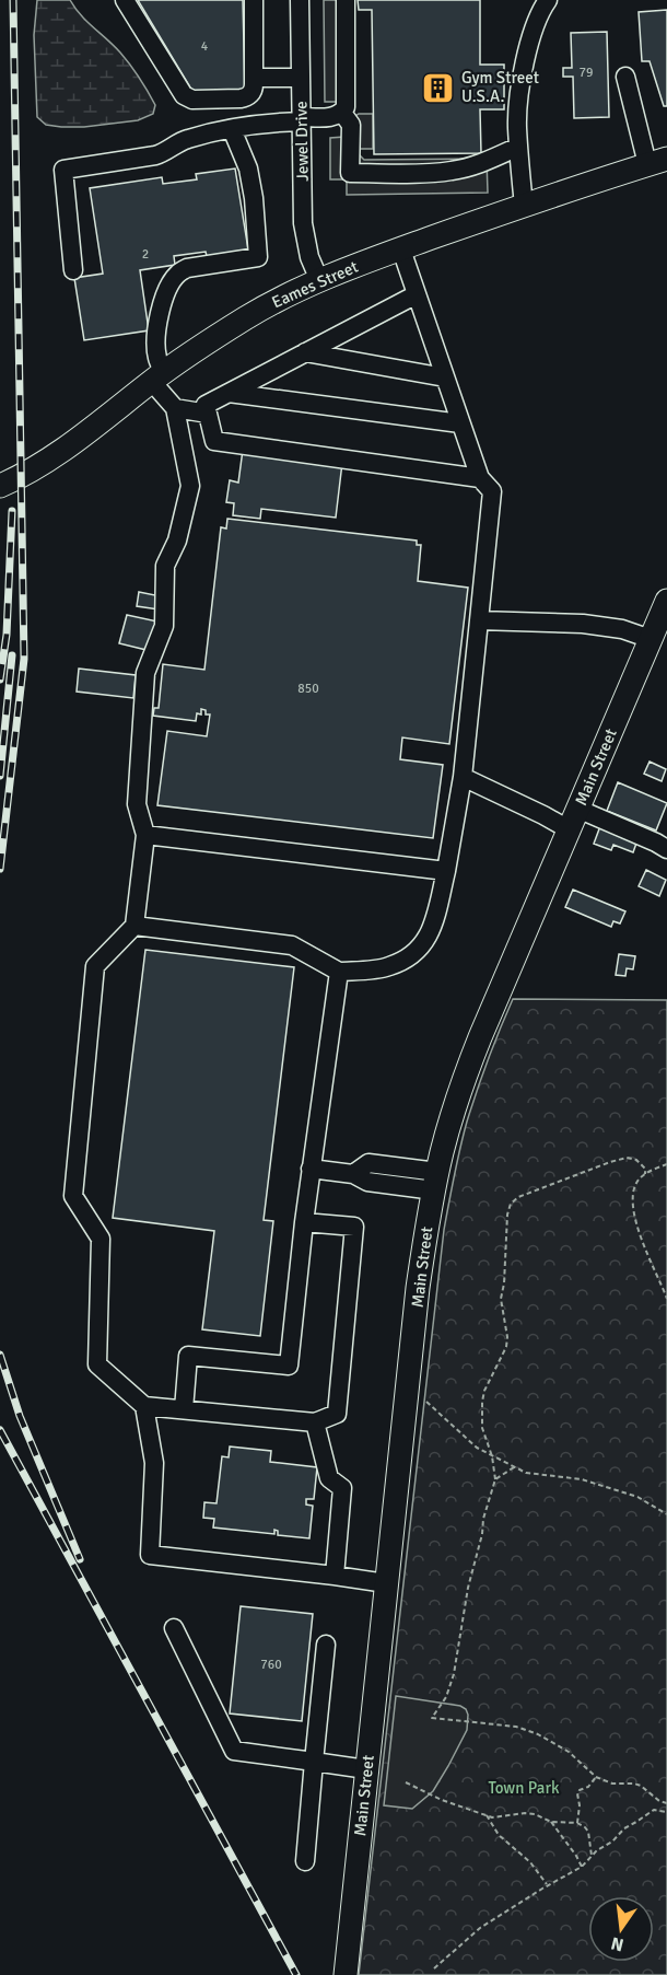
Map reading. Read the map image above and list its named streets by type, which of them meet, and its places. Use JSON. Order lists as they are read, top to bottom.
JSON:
{
  "streets": {
    "main road": ["Eames Street", "Main Street"],
    "street": ["Jewel Drive"]
  },
  "crossings": [
    ["Jewel Drive", "Eames Street"]
  ],
  "parks": ["Town Park"],
  "places": {
    "building": ["Gym Street U.S.A."]
  },
  "house_numbers": [
    "4",
    "79",
    "2",
    "850",
    "760"
  ],
  "north": "bottom"
}
